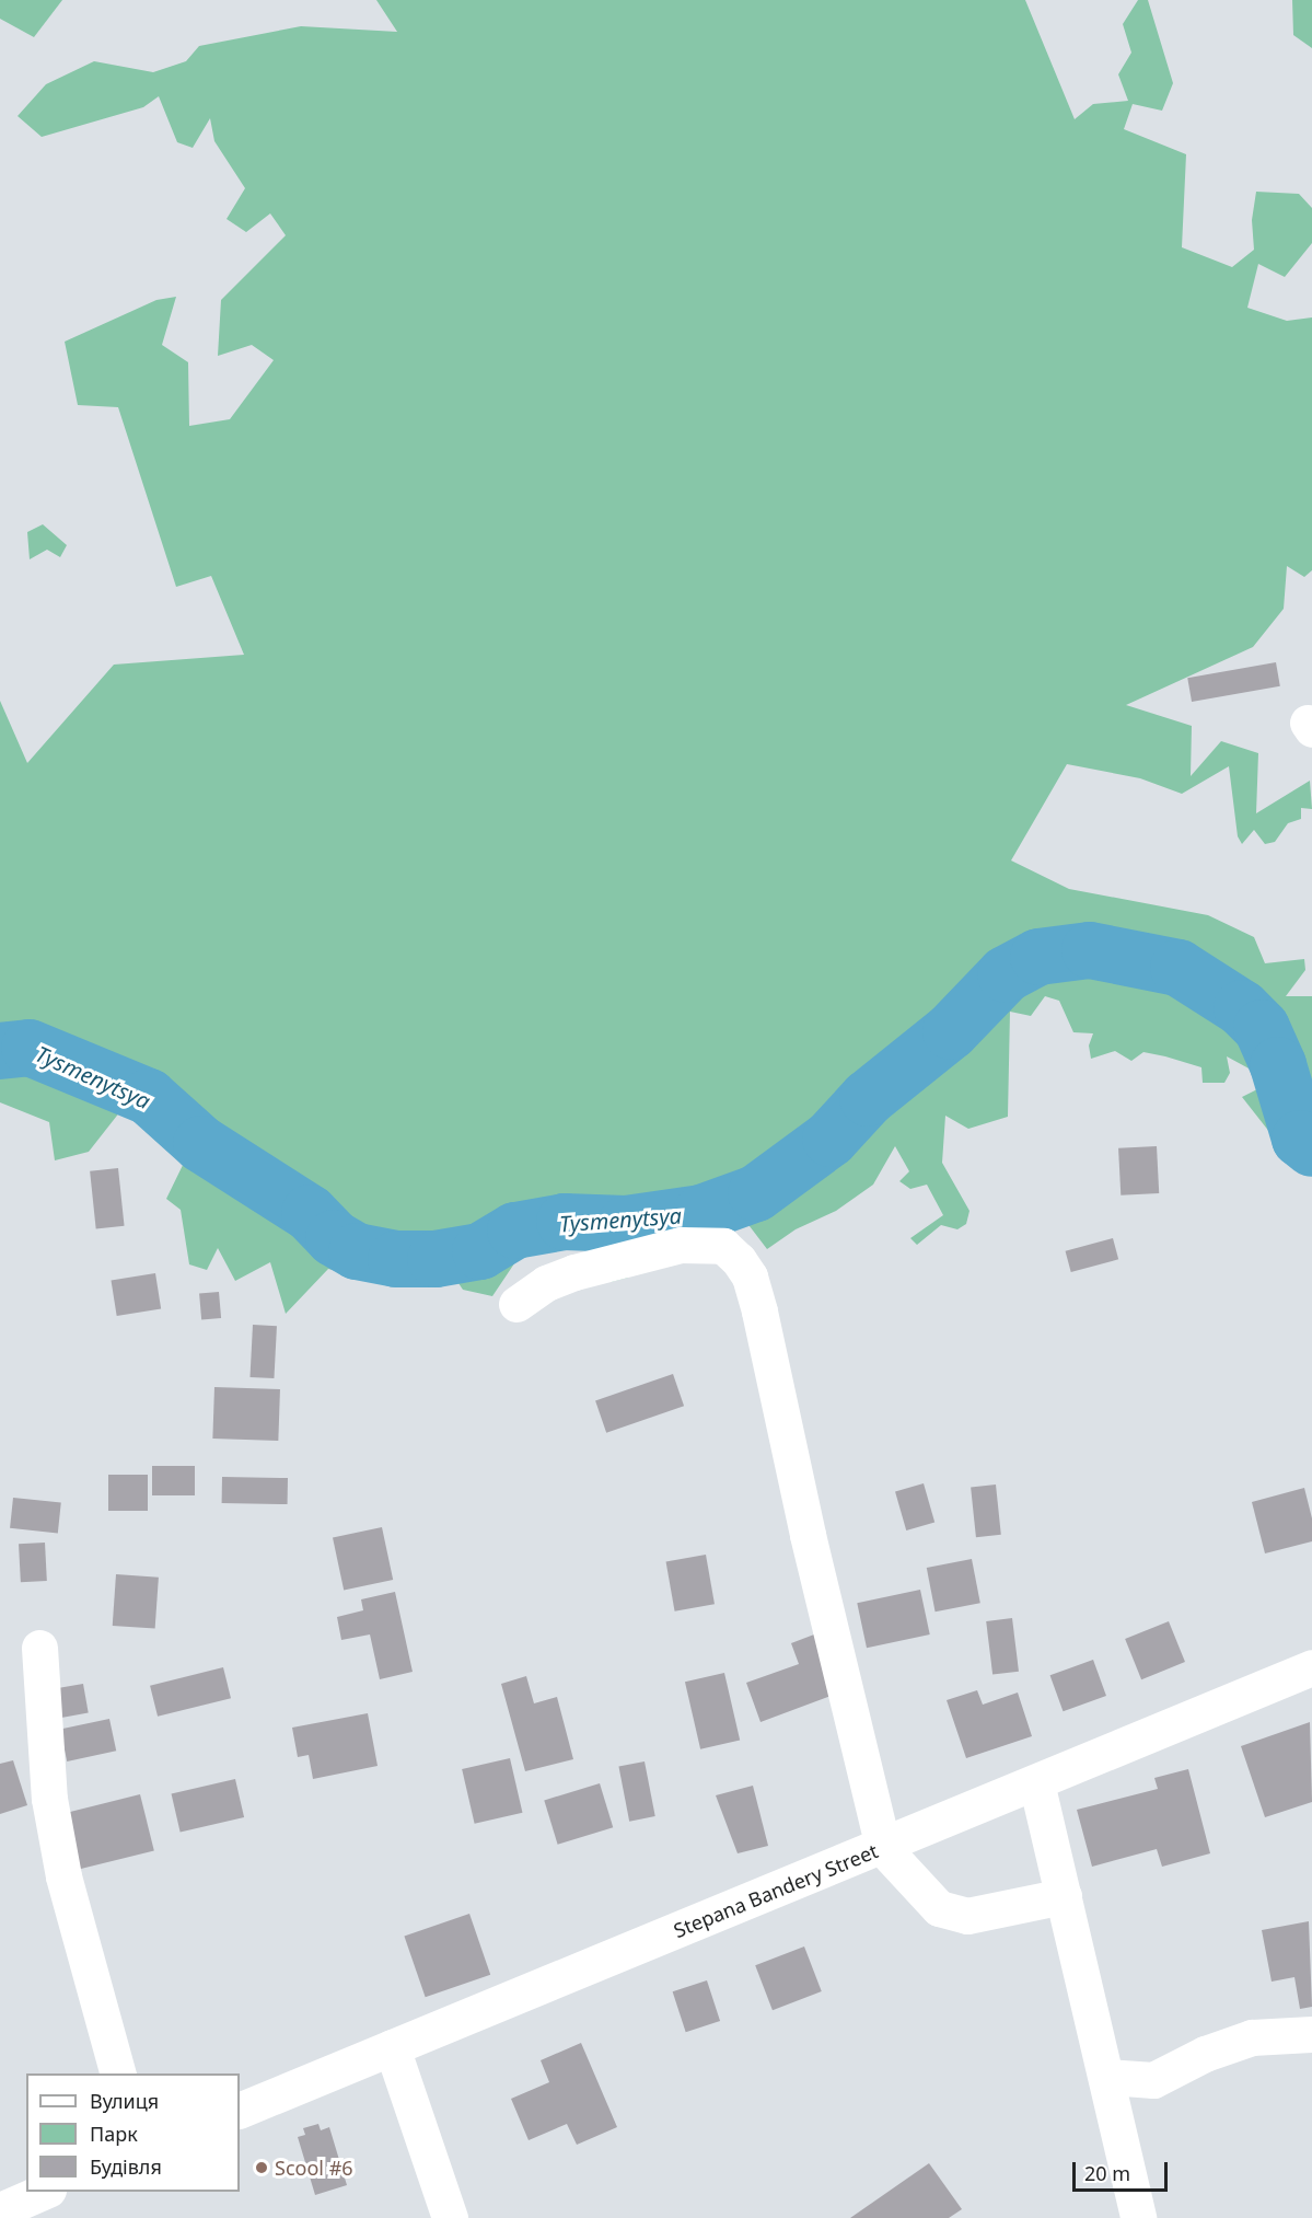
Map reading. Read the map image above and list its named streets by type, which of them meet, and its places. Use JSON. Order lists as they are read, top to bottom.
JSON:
{
  "streets": {
    "main road": ["Stepana Bandery Street"]
  },
  "water": ["Tysmenytsya"],
  "places": ["Scool #6"],
  "legend": ["Вулиця", "Парк", "Будівля"],
  "scale_bar": "20 m"
}
